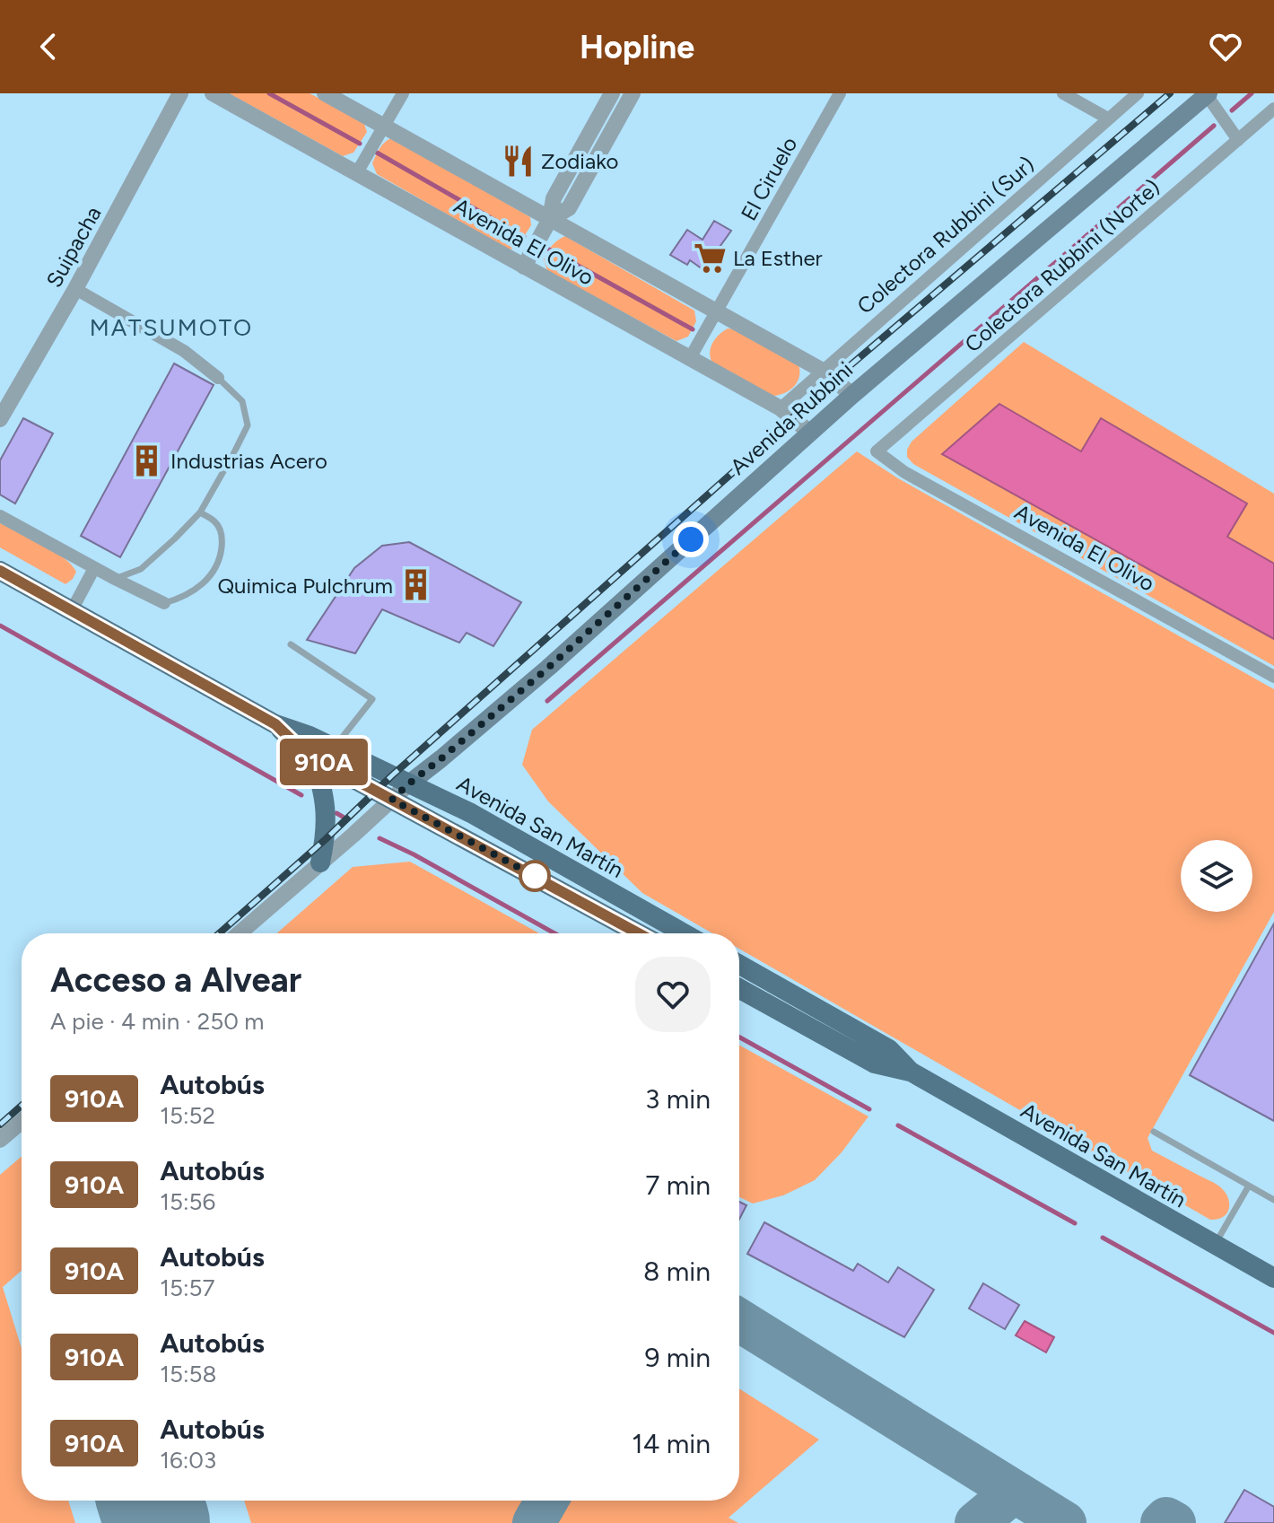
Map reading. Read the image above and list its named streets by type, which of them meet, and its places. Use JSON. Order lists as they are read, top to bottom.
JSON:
{
  "streets": {
    "main road": ["Avenida Rubbini", "Avenida San Martín"],
    "street": [
      "El Ciruelo",
      "Colectora Rubbini (Sur)",
      "Avenida El Olivo",
      "Suipacha",
      "Colectora Rubbini (Norte)"
    ]
  },
  "crossings": [
    ["El Ciruelo", "Avenida El Olivo"],
    ["Colectora Rubbini (Sur)", "Avenida El Olivo"],
    ["Avenida El Olivo", "Colectora Rubbini (Norte)"],
    ["Avenida El Olivo", "Avenida Rubbini"],
    ["Avenida Rubbini", "Avenida San Martín"]
  ],
  "districts": ["MATSUMOTO"],
  "places": {
    "restaurant": ["Zodiako"],
    "supermarket": ["La Esther"],
    "building": ["Industrias Acero", "Quimica Pulchrum"]
  },
  "lines": ["bus line 910A"],
  "page": {
    "header": "Hopline",
    "on_map": "910A",
    "heading": ["Acceso a Alvear", "A pie · 4 min · 250 m"],
    "list": [
      {
        "mark": "910A",
        "name": "Autobús",
        "note": "15:52",
        "value": "3 min"
      },
      {
        "mark": "910A",
        "name": "Autobús",
        "note": "15:56",
        "value": "7 min"
      },
      {
        "mark": "910A",
        "name": "Autobús",
        "note": "15:57",
        "value": "8 min"
      },
      {
        "mark": "910A",
        "name": "Autobús",
        "note": "15:58",
        "value": "9 min"
      },
      {
        "mark": "910A",
        "name": "Autobús",
        "note": "16:03",
        "value": "14 min"
      }
    ]
  }
}
